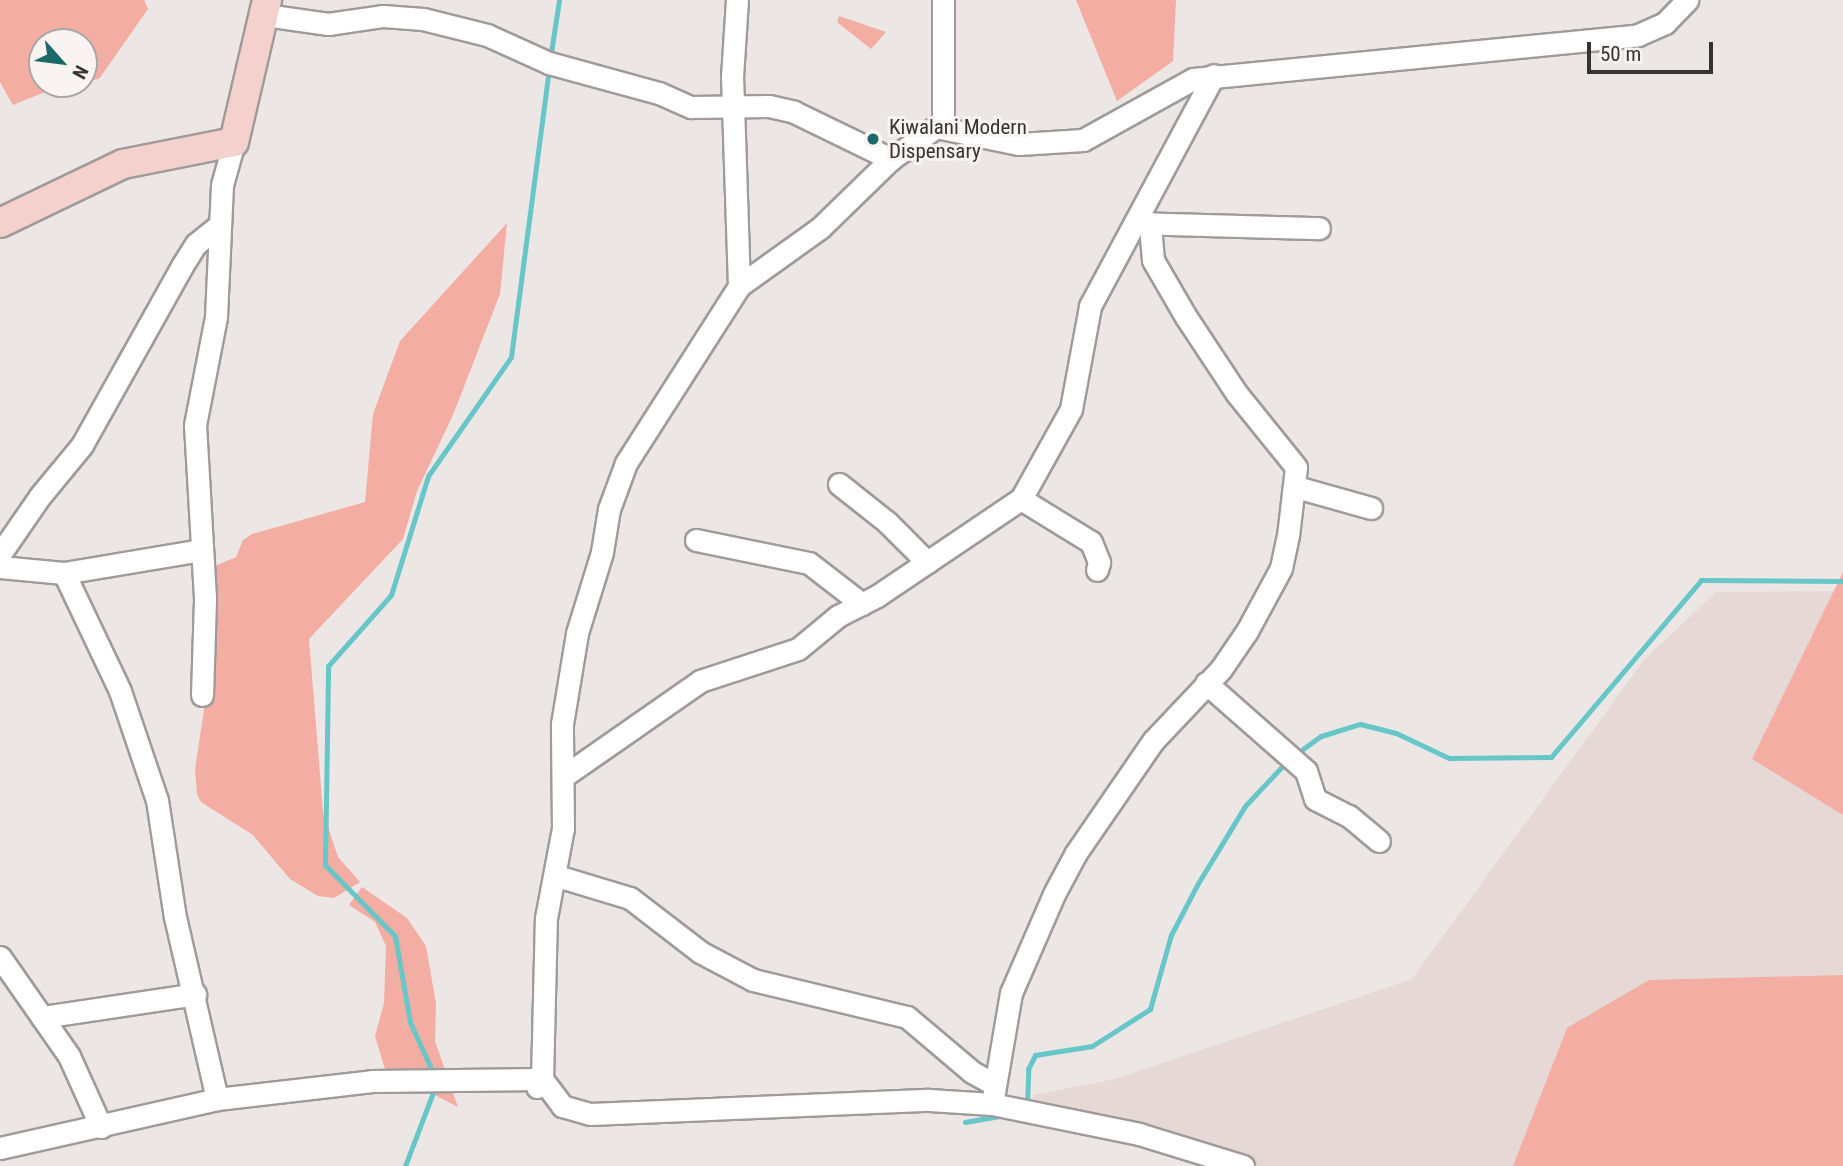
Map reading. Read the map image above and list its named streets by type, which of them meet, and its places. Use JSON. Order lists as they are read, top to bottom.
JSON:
{
  "places": ["Kiwalani Modern Dispensary"],
  "scale_bar": "50 m",
  "north": "bottom right"
}
